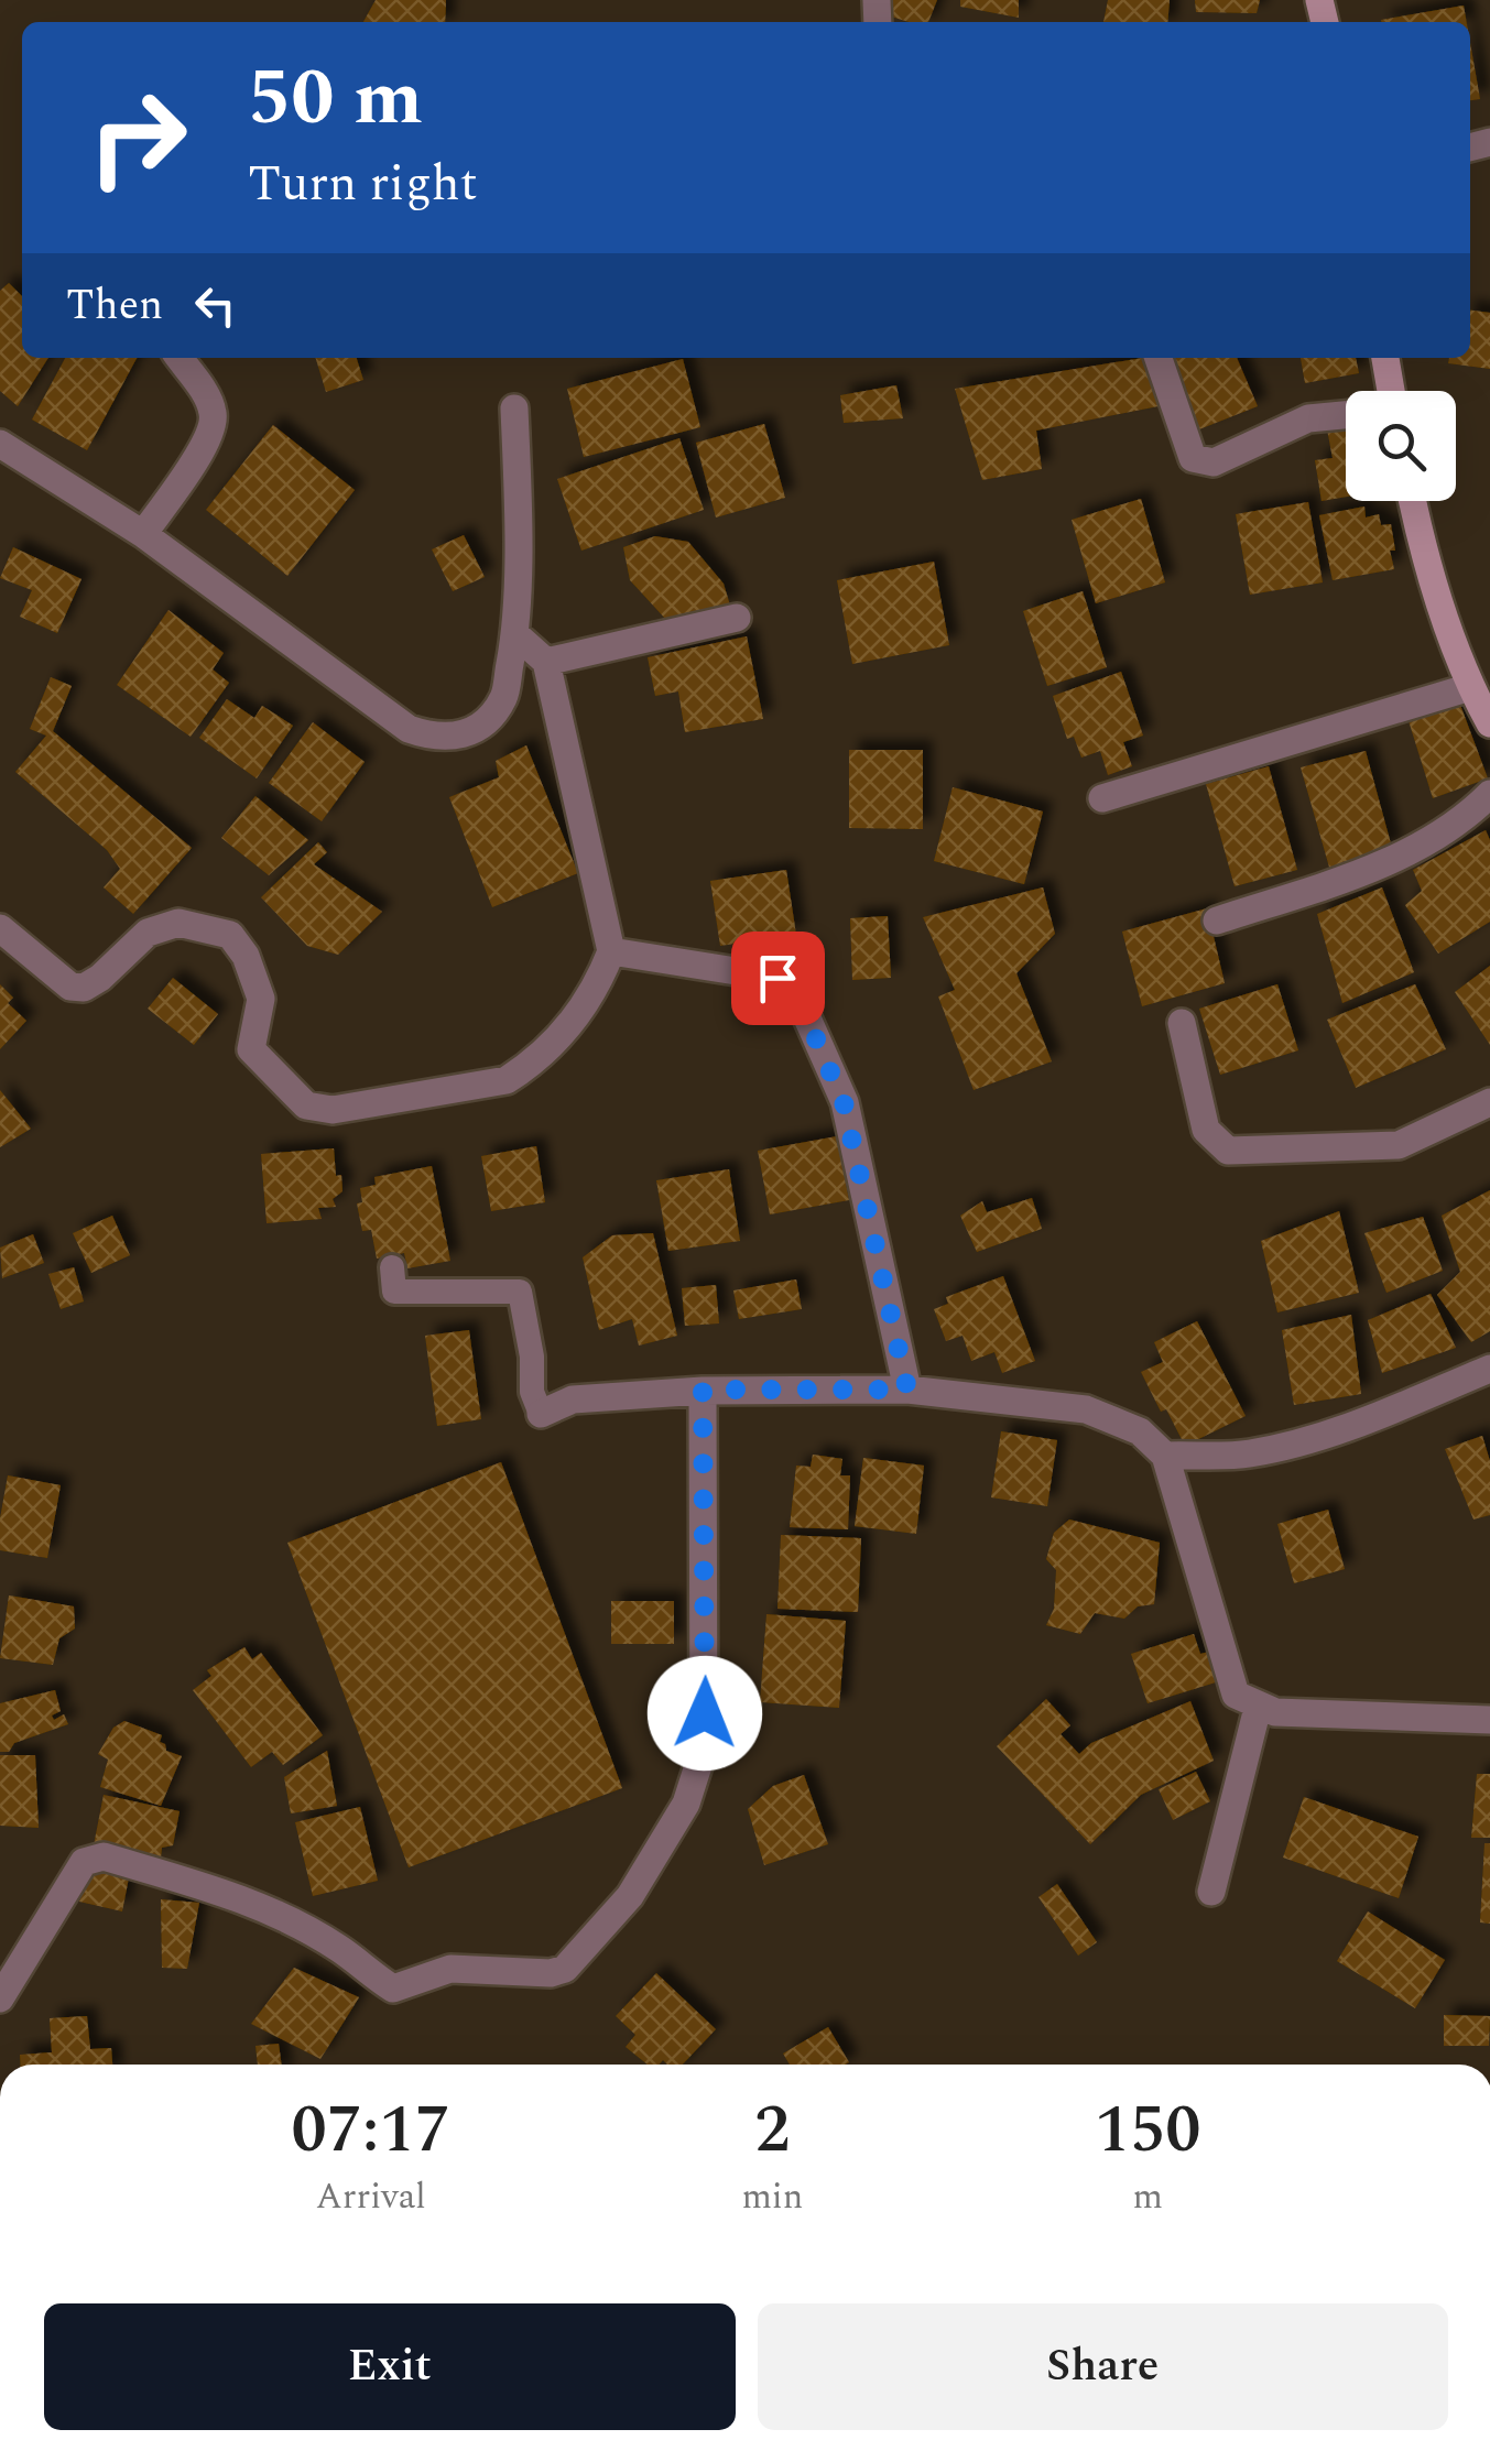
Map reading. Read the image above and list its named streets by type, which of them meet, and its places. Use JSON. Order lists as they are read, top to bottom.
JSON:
{
  "page": {
    "turn": ["50 m", "Turn right"],
    "then": "Then",
    "eta": [
      "07:17",
      "Arrival",
      "2",
      "min",
      "150",
      "m"
    ],
    "buttons": ["Exit", "Share"]
  }
}
